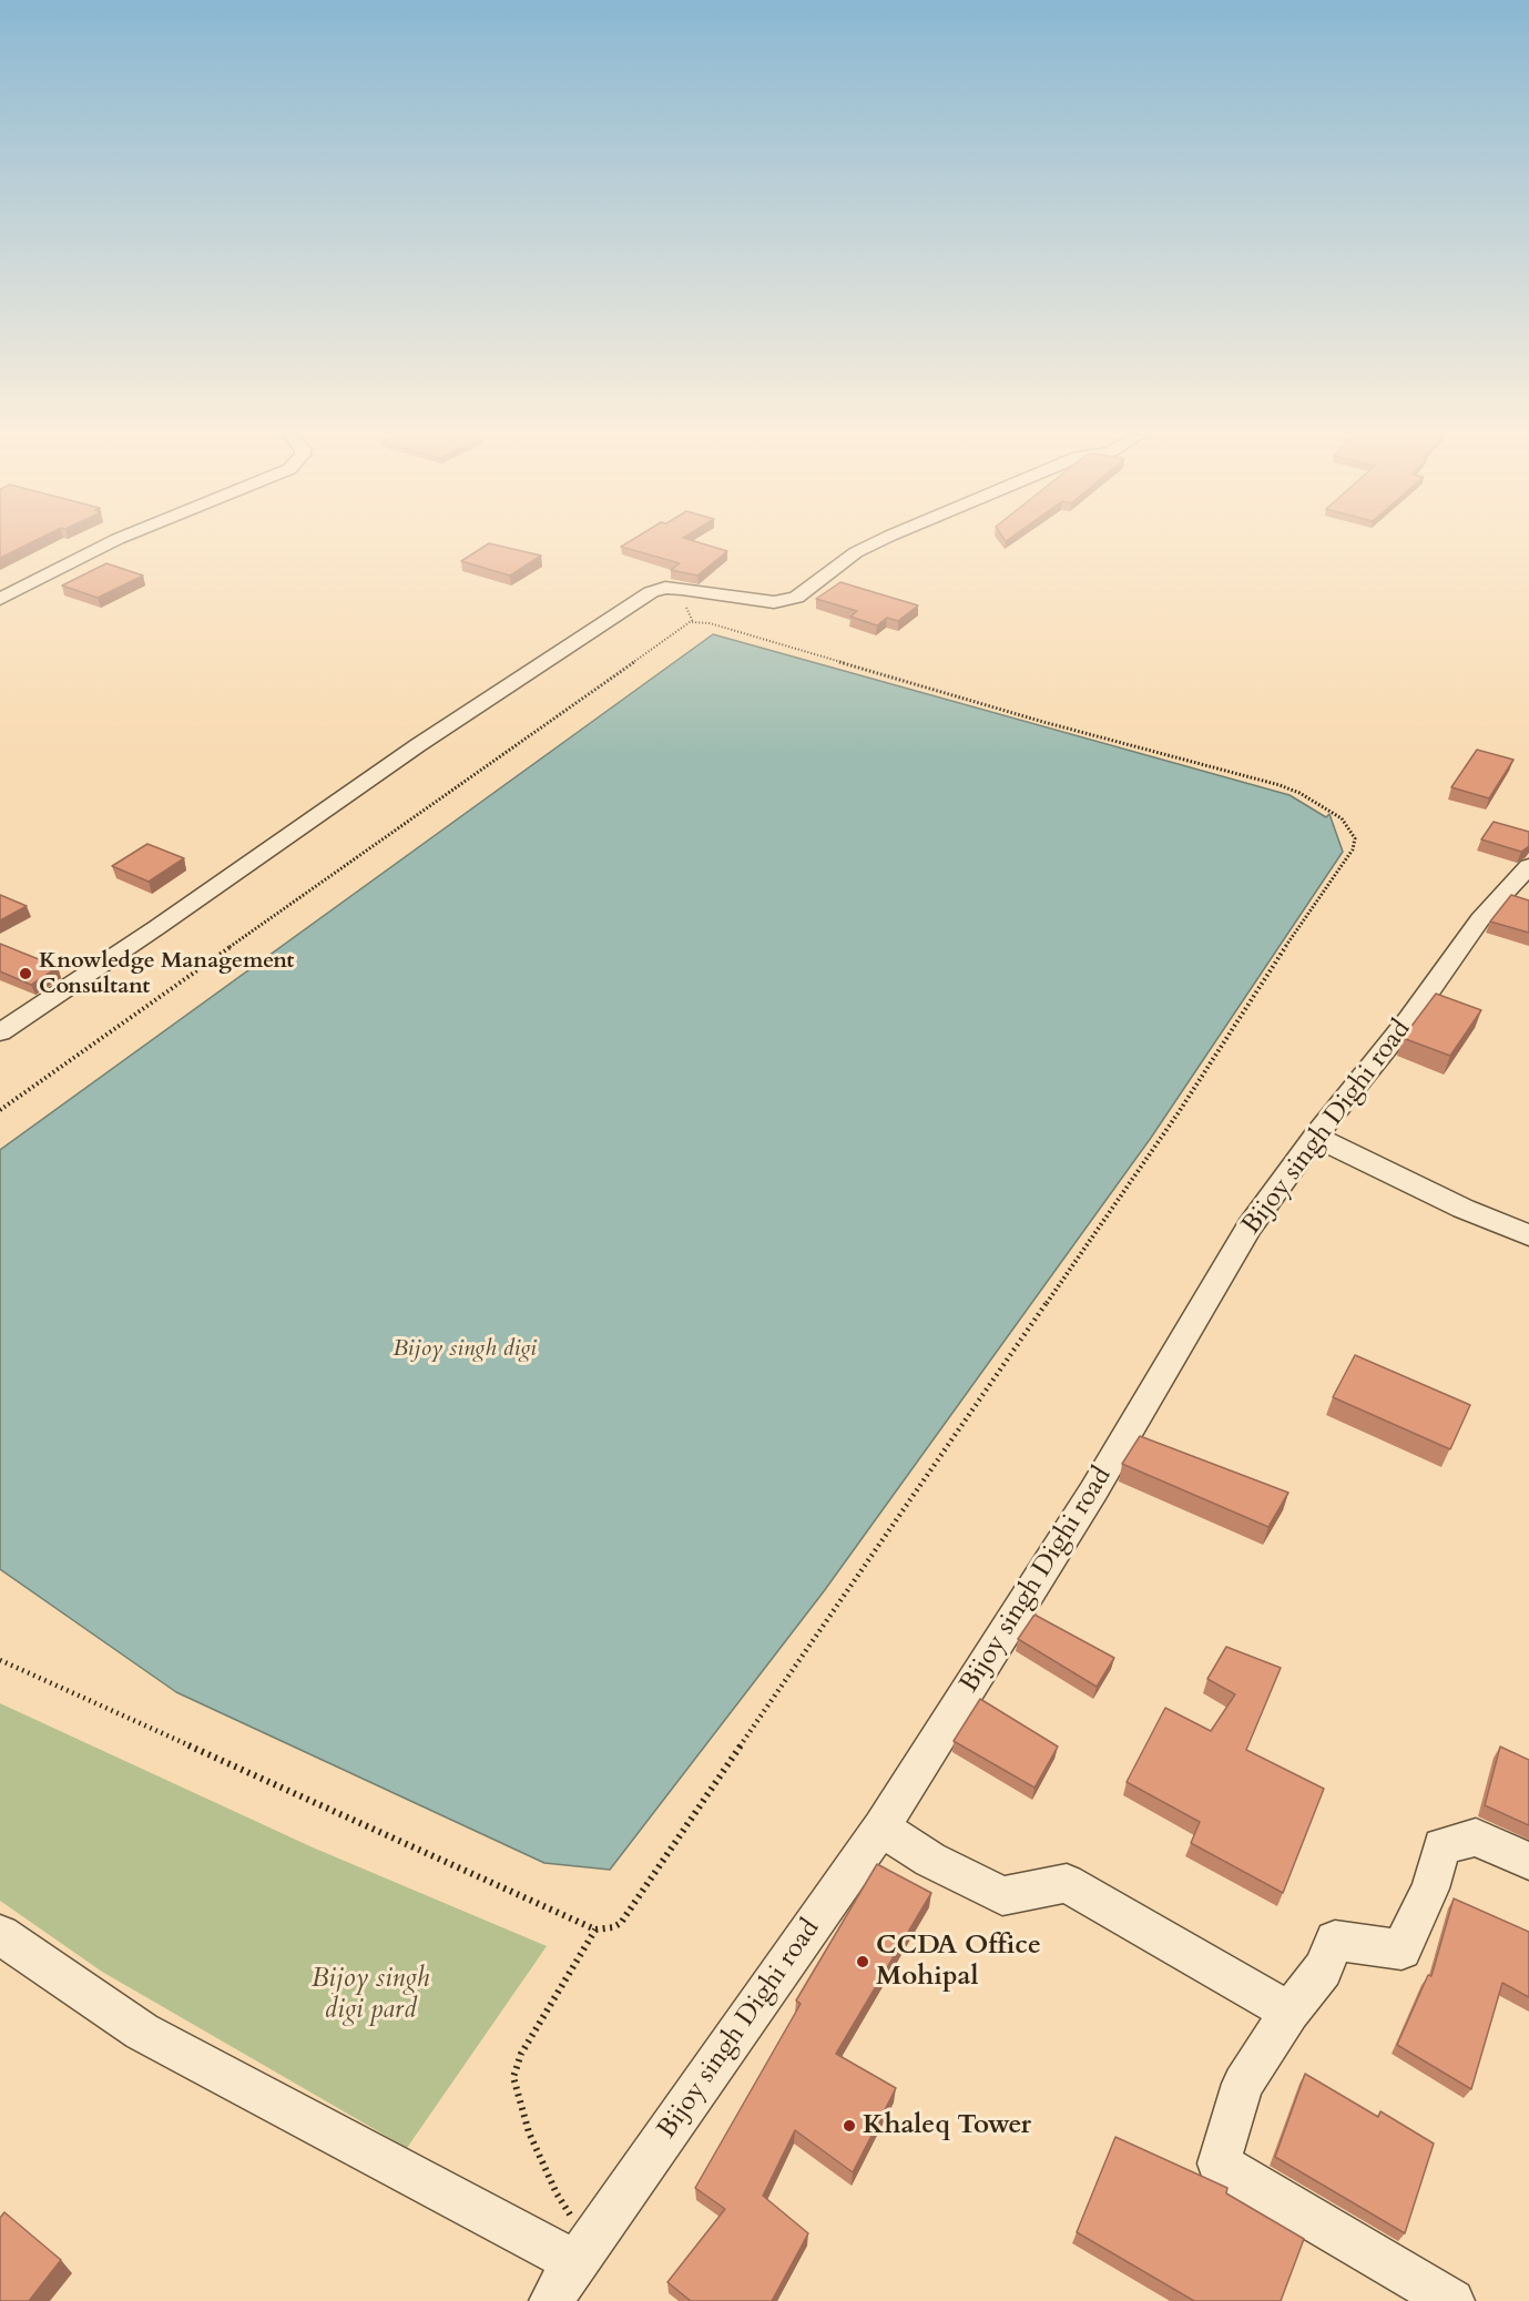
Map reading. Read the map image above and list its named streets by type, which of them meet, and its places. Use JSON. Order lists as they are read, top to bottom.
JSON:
{
  "streets": {
    "street": ["Bijoy singh Dighi road"]
  },
  "water": ["Bijoy singh digi"],
  "parks": ["Bijoy singh digi pard"],
  "places": ["Knowledge Management Consultant", "CCDA Office Mohipal", "Khaleq Tower"]
}
